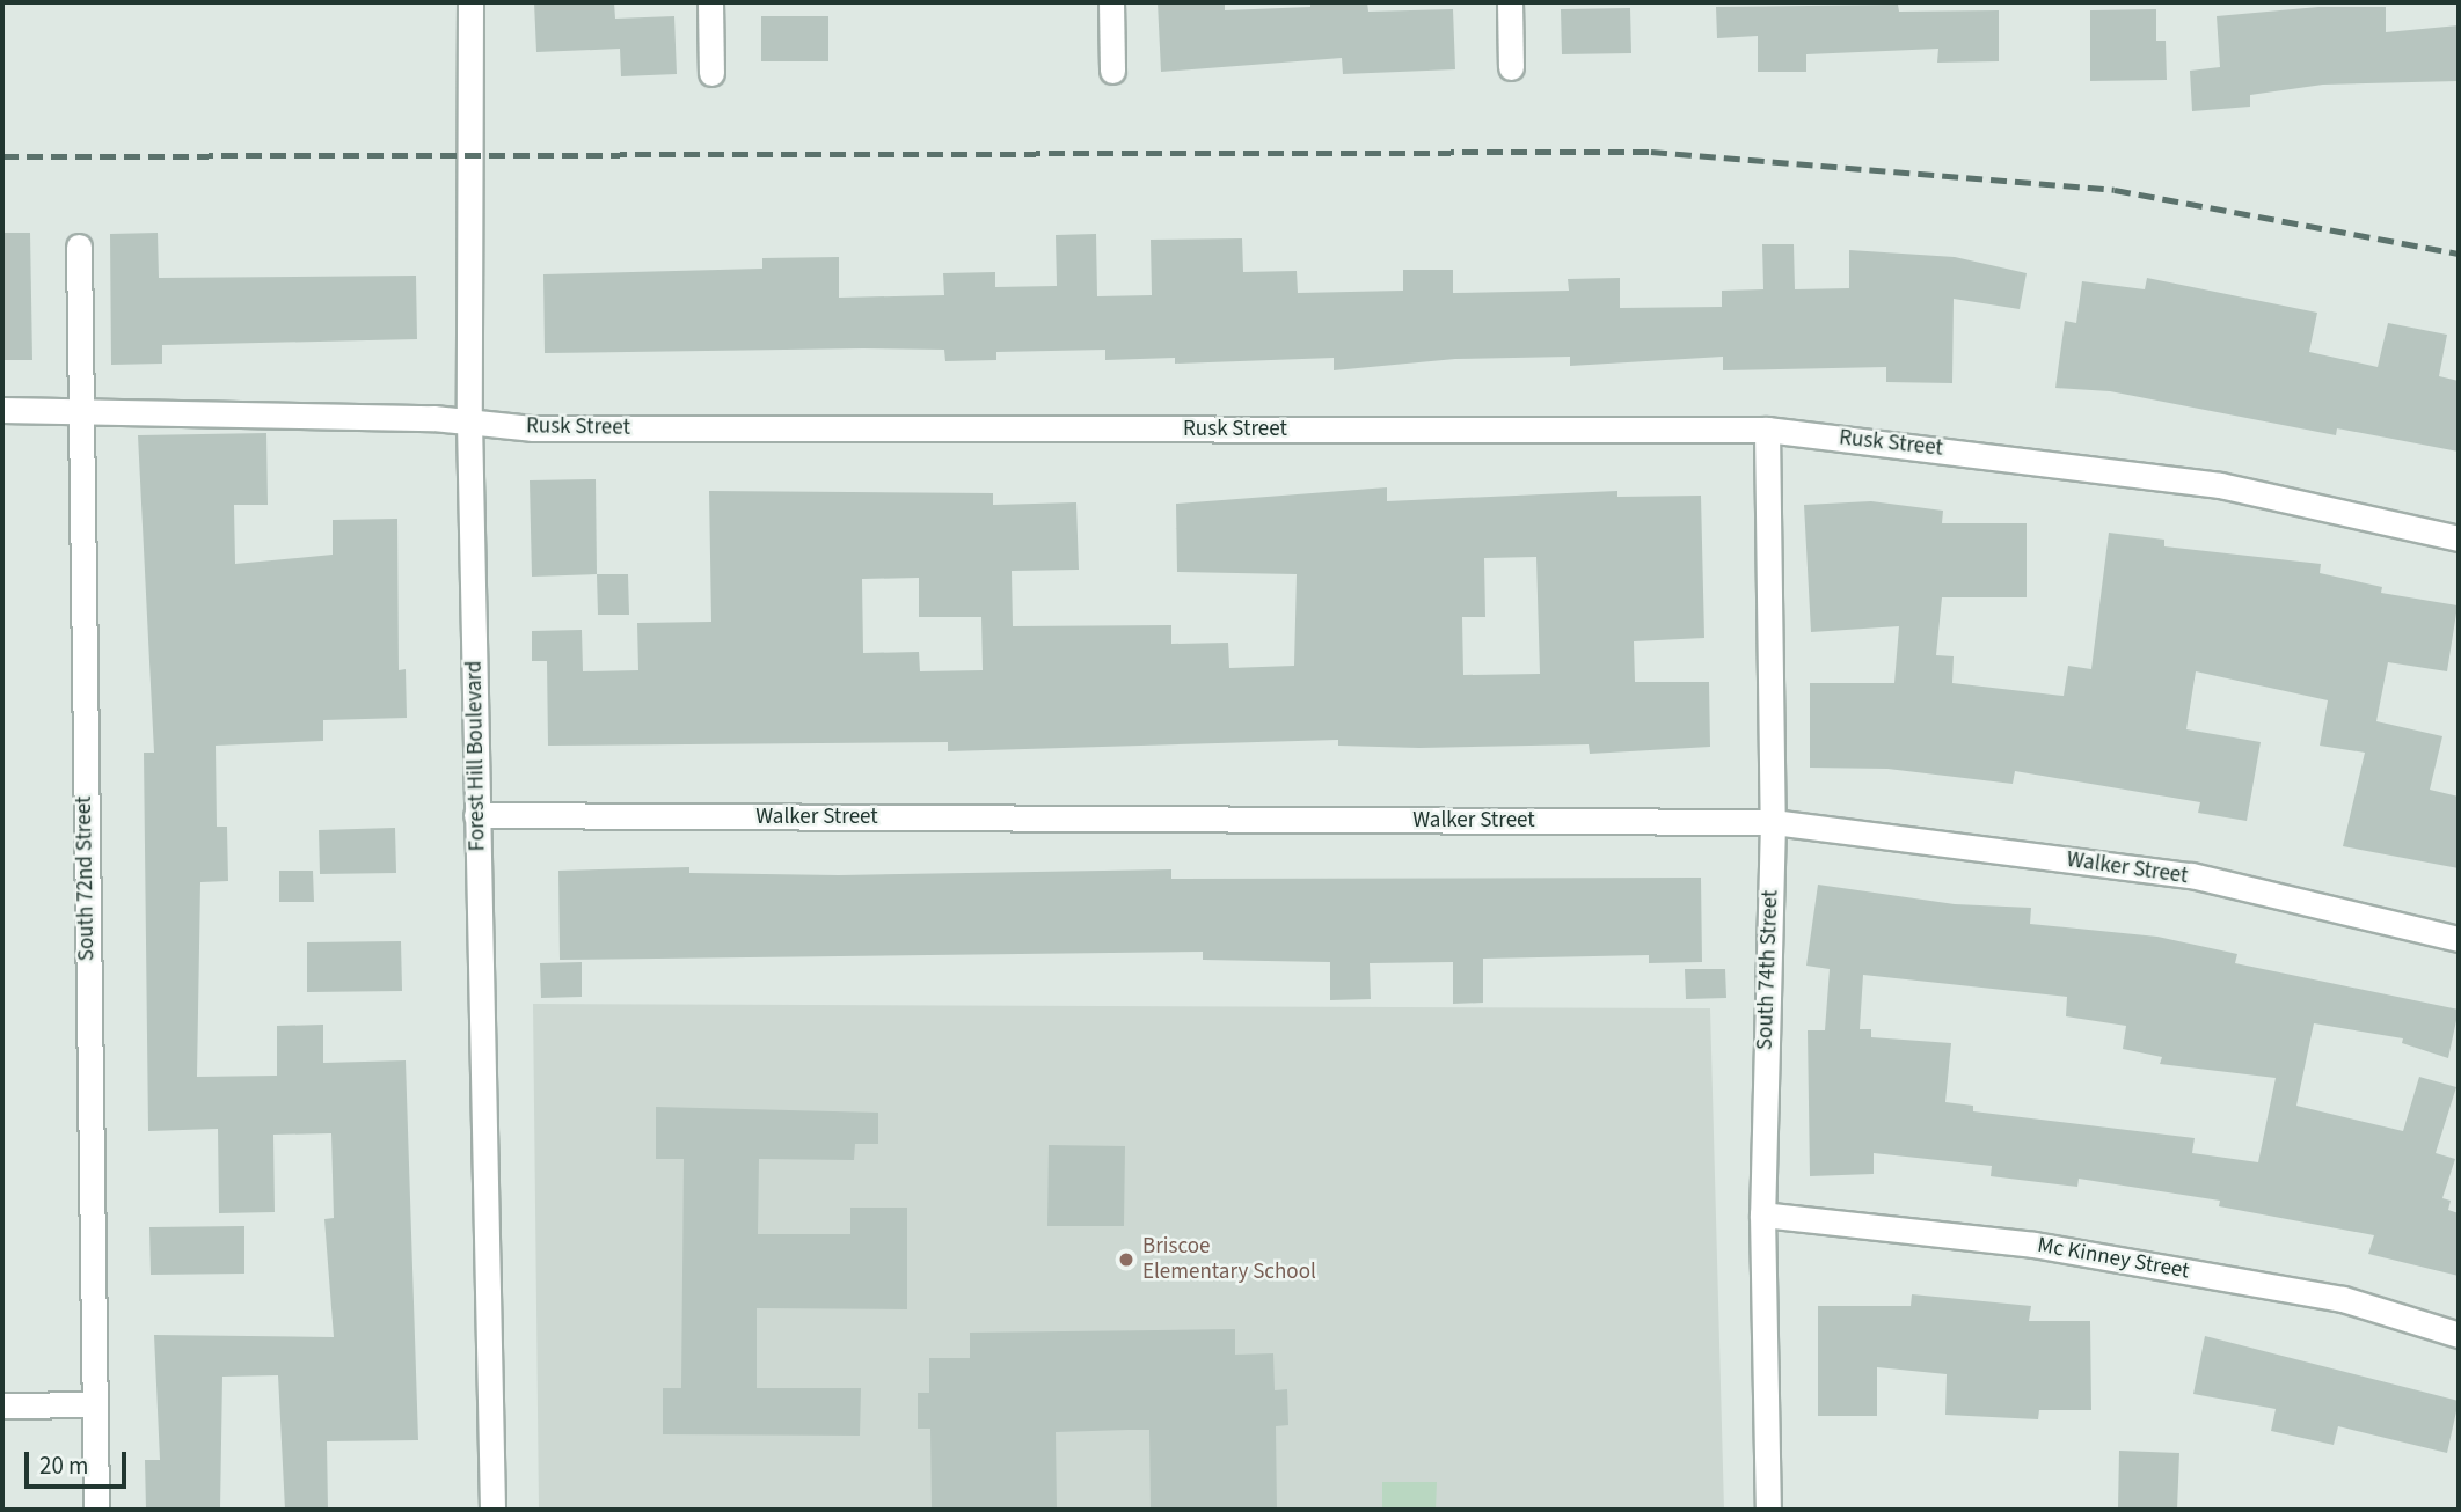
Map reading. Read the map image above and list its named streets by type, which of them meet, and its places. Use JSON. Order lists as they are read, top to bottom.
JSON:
{
  "streets": {
    "street": [
      "Rusk Street",
      "Forest Hill Boulevard",
      "Walker Street",
      "South 72nd Street",
      "South 74th Street",
      "Mc Kinney Street"
    ]
  },
  "crossings": [
    ["Rusk Street", "Forest Hill Boulevard"],
    ["Rusk Street", "South 72nd Street"],
    ["Rusk Street", "South 74th Street"],
    ["Forest Hill Boulevard", "Walker Street"],
    ["Walker Street", "South 74th Street"],
    ["South 74th Street", "Mc Kinney Street"]
  ],
  "places": ["Briscoe Elementary School"],
  "scale_bar": "20 m"
}
